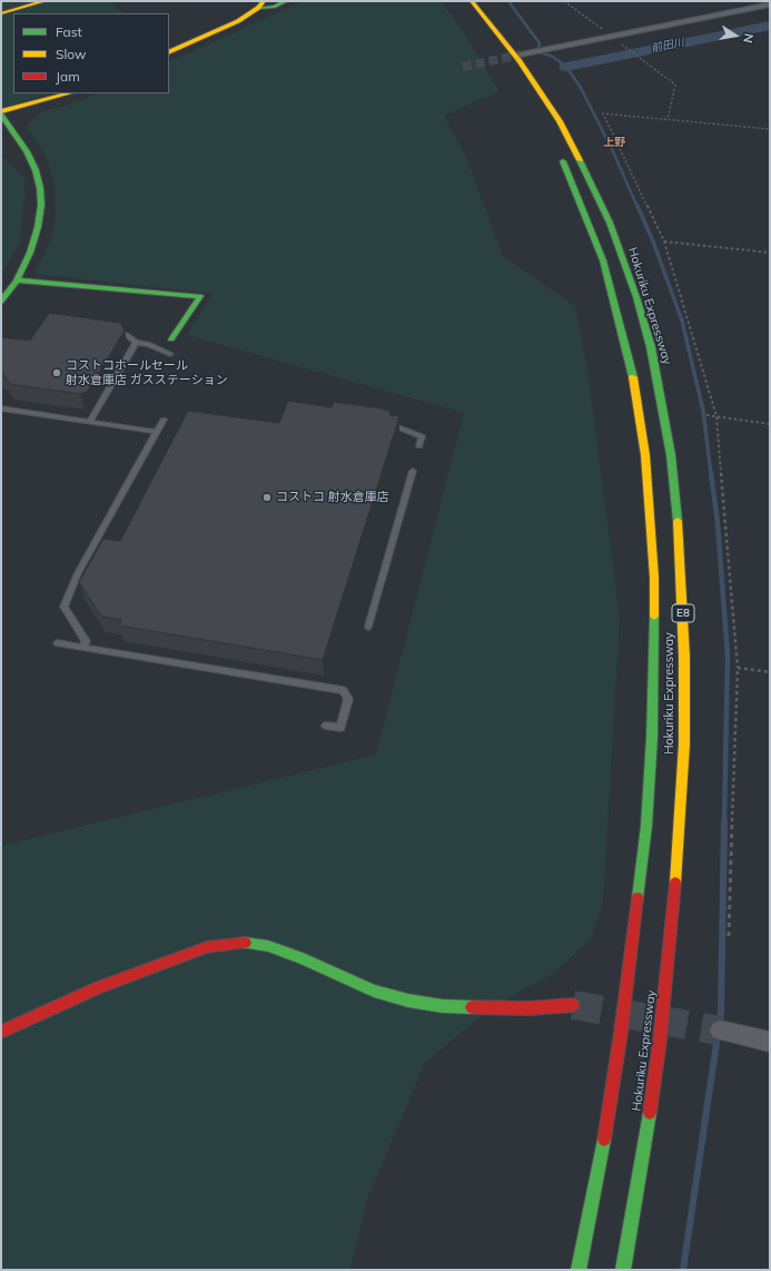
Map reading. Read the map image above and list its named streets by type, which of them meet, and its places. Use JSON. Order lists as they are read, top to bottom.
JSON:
{
  "streets": {
    "main road": ["Hokuriku Expressway", "E8"]
  },
  "districts": ["上野"],
  "water": ["前田川"],
  "places": ["コストコホールセール 射水倉庫店 ガスステーション", "コストコ 射水倉庫店"],
  "legend": ["Fast", "Slow", "Jam"],
  "north": "right"
}
